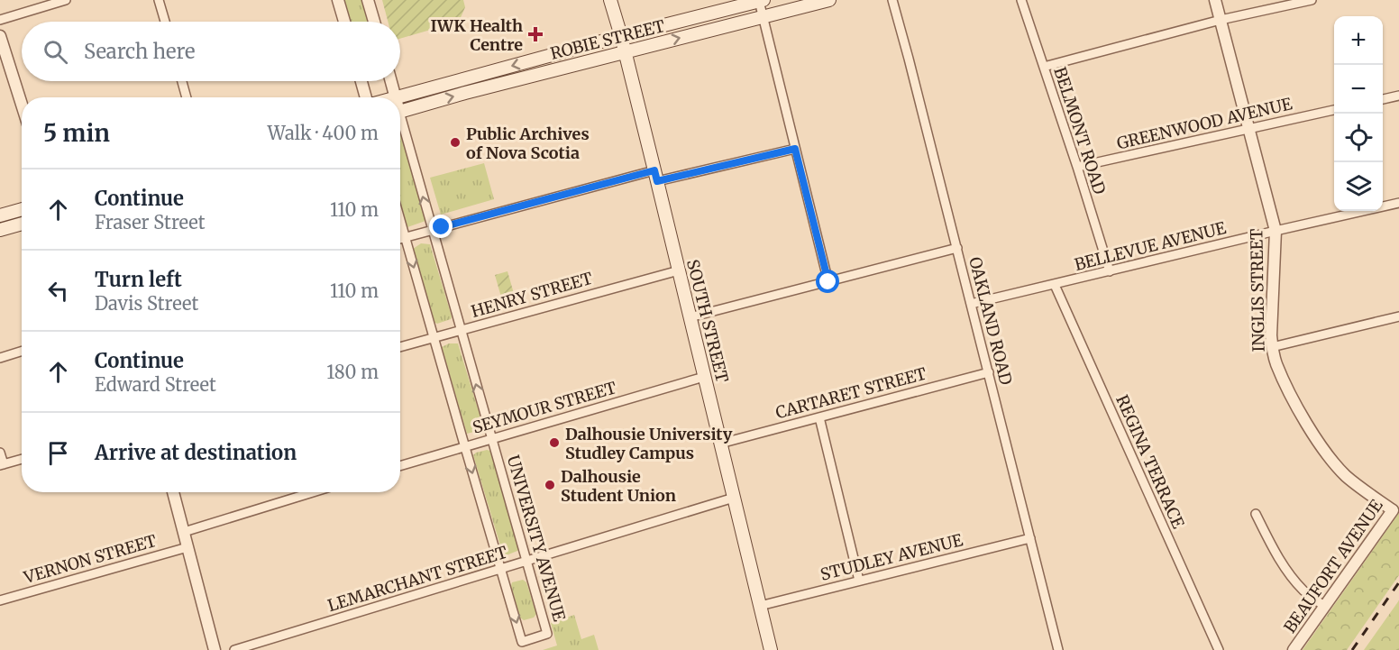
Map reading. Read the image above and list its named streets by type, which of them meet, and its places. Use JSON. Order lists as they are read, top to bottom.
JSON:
{
  "streets": {
    "main road": ["ROBIE STREET", "SOUTH STREET"],
    "street": [
      "GREENWOOD AVENUE",
      "BELMONT ROAD",
      "BELLEVUE AVENUE",
      "INGLIS STREET",
      "HENRY STREET",
      "OAKLAND ROAD",
      "CARTARET STREET",
      "SEYMOUR STREET",
      "REGINA TERRACE",
      "UNIVERSITY AVENUE",
      "STUDLEY AVENUE",
      "VERNON STREET",
      "BEAUFORT AVENUE",
      "LEMARCHANT STREET"
    ]
  },
  "crossings": [
    ["ROBIE STREET", "SOUTH STREET"],
    ["ROBIE STREET", "UNIVERSITY AVENUE"],
    ["GREENWOOD AVENUE", "BELMONT ROAD"],
    ["GREENWOOD AVENUE", "INGLIS STREET"],
    ["BELMONT ROAD", "BELLEVUE AVENUE"],
    ["BELLEVUE AVENUE", "INGLIS STREET"],
    ["BELLEVUE AVENUE", "OAKLAND ROAD"],
    ["BELLEVUE AVENUE", "REGINA TERRACE"],
    ["INGLIS STREET", "BEAUFORT AVENUE"],
    ["HENRY STREET", "SOUTH STREET"],
    ["HENRY STREET", "UNIVERSITY AVENUE"],
    ["SOUTH STREET", "CARTARET STREET"],
    ["SOUTH STREET", "SEYMOUR STREET"],
    ["SOUTH STREET", "STUDLEY AVENUE"],
    ["SOUTH STREET", "LEMARCHANT STREET"],
    ["OAKLAND ROAD", "CARTARET STREET"],
    ["OAKLAND ROAD", "STUDLEY AVENUE"],
    ["SEYMOUR STREET", "UNIVERSITY AVENUE"],
    ["UNIVERSITY AVENUE", "LEMARCHANT STREET"]
  ],
  "places": {
    "health": ["IWK Health Centre"],
    "other": ["Public Archives of Nova Scotia", "Dalhousie University Studley Campus", "Dalhousie Student Union"]
  },
  "page": {
    "map_buttons": ["+", "−"],
    "search": "Search here",
    "heading": ["5 min", "Walk · 400 m"],
    "list": [
      ["Continue", "Fraser Street", "110 m"],
      ["Turn left", "Davis Street", "110 m"],
      ["Continue", "Edward Street", "180 m"],
      "Arrive at destination"
    ]
  }
}
